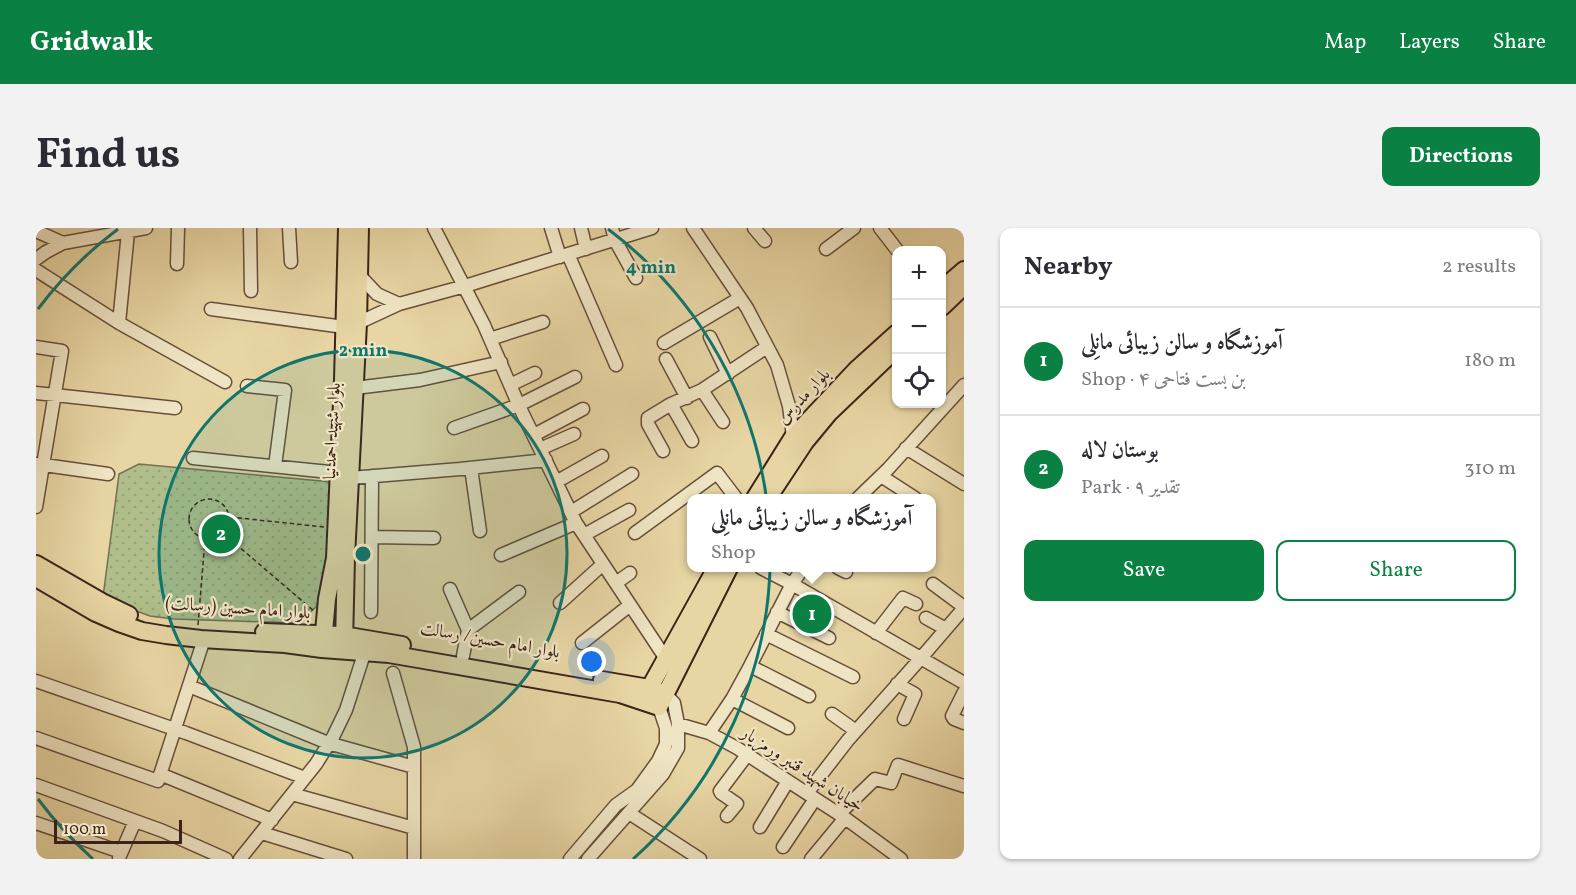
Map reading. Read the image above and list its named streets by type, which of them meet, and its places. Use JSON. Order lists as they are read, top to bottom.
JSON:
{
  "streets": {
    "main road": [
      "بلوار مدرس",
      "بلوار شهید احمدنیا",
      "بلوار امام حسین (رسالت)",
      "بلوار امام حسین/ رسالت"
    ],
    "street": ["خیابان شهید قنبر ورمزیار"]
  },
  "crossings": [
    ["بلوار شهید احمدنیا", "بلوار امام حسین (رسالت)"],
    ["بلوار شهید احمدنیا", "بلوار امام حسین/ رسالت"],
    ["بلوار امام حسین (رسالت)", "بلوار امام حسین/ رسالت"]
  ],
  "scale_bar": "100 m",
  "page": {
    "header": "Gridwalk",
    "nav": ["Map", "Layers", "Share"],
    "title": "Find us",
    "buttons": [
      "Directions",
      ["Save", "Share"]
    ],
    "heading": ["Nearby", "2 results"],
    "map_buttons": ["+", "−"],
    "list": [
      {
        "mark": "1",
        "name": "آموزشگاه و سالن زیبائی مانِلی",
        "note": "Shop · بن بست فتاحی ۴",
        "value": "180 m"
      },
      {
        "mark": "2",
        "name": "بوستان لاله",
        "note": "Park · ۹ تقدیر",
        "value": "310 m"
      }
    ],
    "popup": ["آموزشگاه و سالن زیبائی مانِلی", "Shop"],
    "pins": ["2", "1"],
    "scale": "100 m"
  },
  "rings": ["4 min", "2 min"]
}
